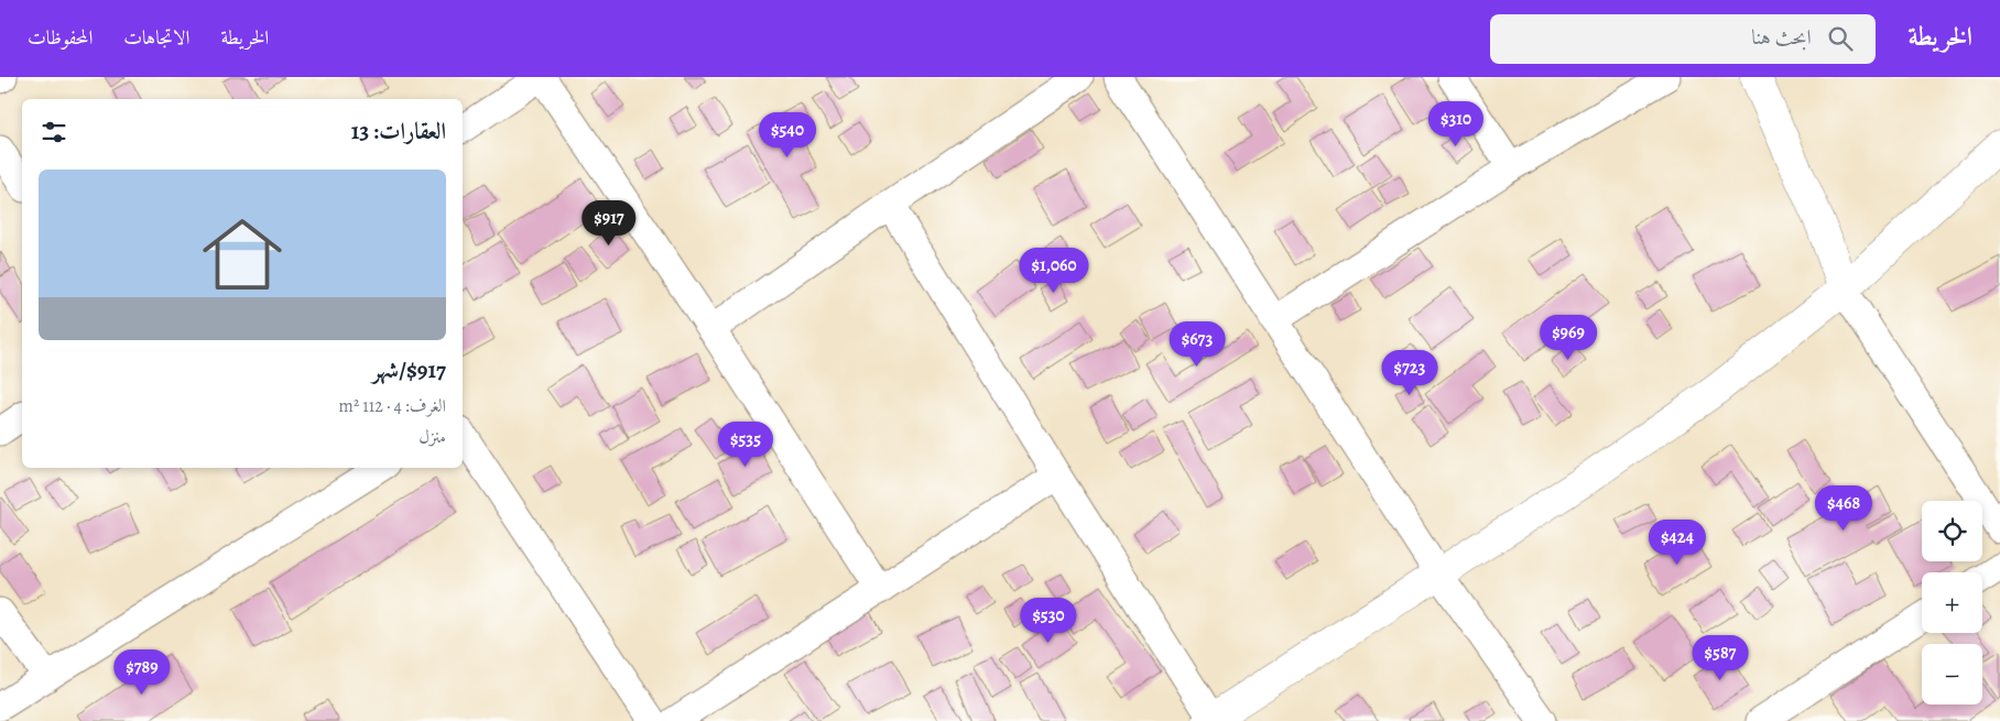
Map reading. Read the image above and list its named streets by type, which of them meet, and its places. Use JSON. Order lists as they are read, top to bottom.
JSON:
{
  "page": {
    "header": "الخريطة",
    "search": "ابحث هنا",
    "nav": ["الخريطة", "الاتجاهات", "المحفوظات"],
    "heading": "العقارات: 13",
    "price": [
      "$310",
      "$540",
      "$917",
      "$1,060",
      "$969",
      "$673",
      "$723",
      "$535",
      "$468",
      "$424",
      "$530",
      "$587",
      "$789"
    ],
    "list": [
      {
        "name": "$917/شهر",
        "note": "الغرف: 4 · 112 m² · منزل"
      }
    ],
    "map_buttons": ["+", "−"]
  }
}
